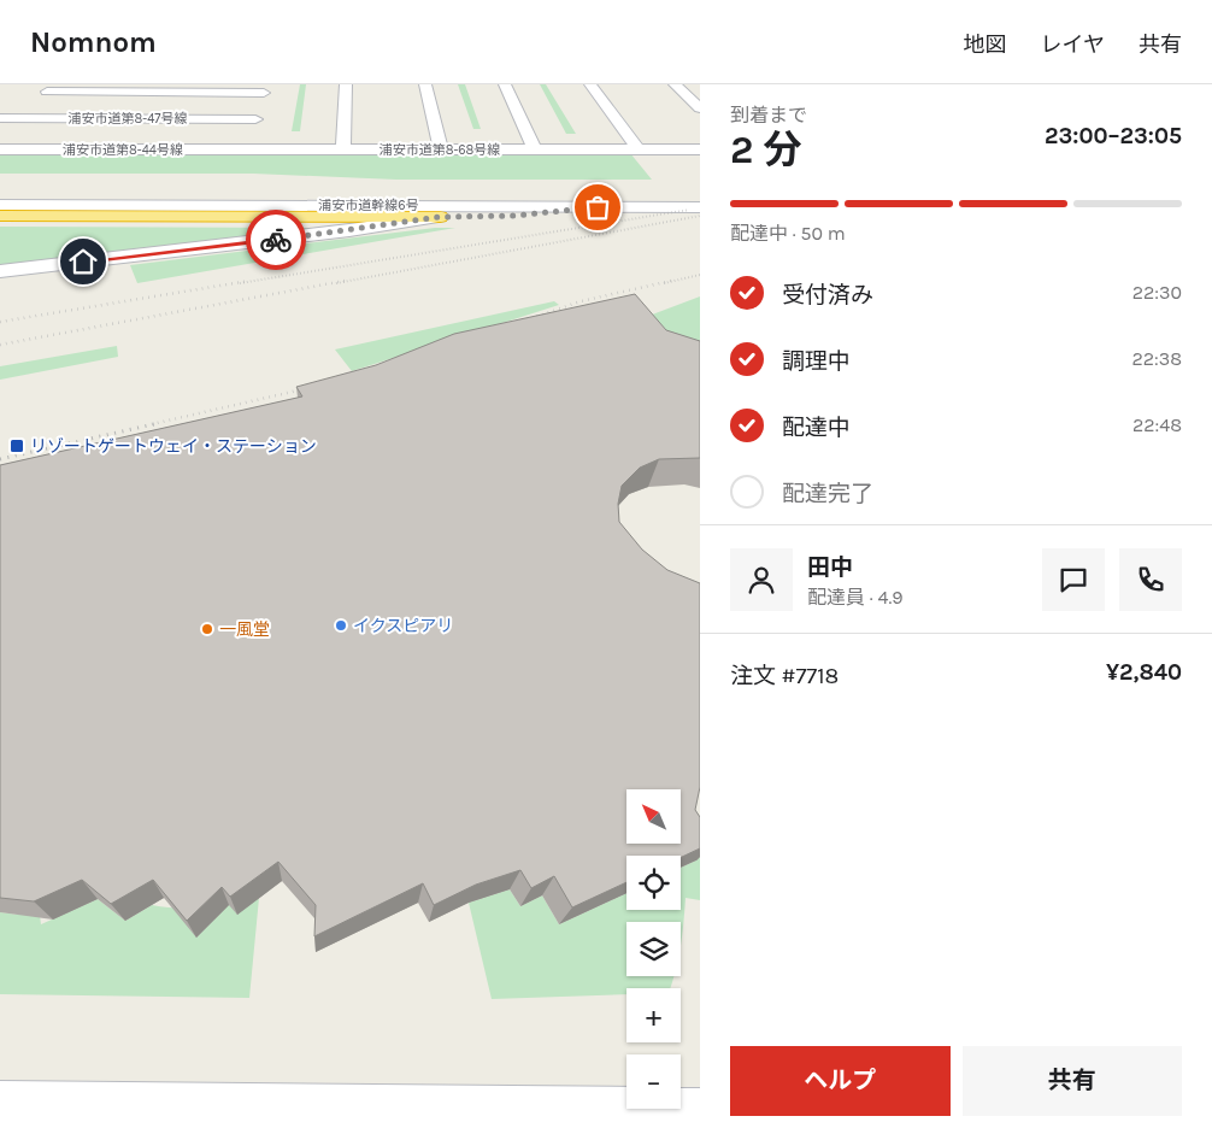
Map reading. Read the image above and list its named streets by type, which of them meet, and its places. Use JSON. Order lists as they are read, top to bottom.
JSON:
{
  "streets": {
    "street": [
      "浦安市道第8-47号線",
      "浦安市道第8-44号線",
      "浦安市道第8-68号線",
      "浦安市道幹線6号"
    ]
  },
  "crossings": [
    ["浦安市道第8-47号線", "浦安市道第8-44号線"],
    ["浦安市道第8-47号線", "浦安市道第8-68号線"],
    ["浦安市道第8-44号線", "浦安市道第8-68号線"]
  ],
  "places": {
    "transit": ["リゾートゲートウェイ・ステーション"],
    "other": ["イクスピアリ", "一風堂"]
  },
  "north": "top left",
  "page": {
    "header": "Nomnom",
    "nav": ["地図", "レイヤ", "共有"],
    "heading": ["2 分", "到着まで", "23:00–23:05"],
    "panel": [
      "田中",
      "配達員 · 4.9",
      "注文 #7718",
      "¥2,840"
    ],
    "bar": "配達中 · 50 m",
    "list": [
      ["受付済み", "22:30"],
      ["調理中", "22:38"],
      ["配達中", "22:48"],
      "配達完了"
    ],
    "map_buttons": ["+", "−"],
    "buttons": ["ヘルプ", "共有"]
  }
}
